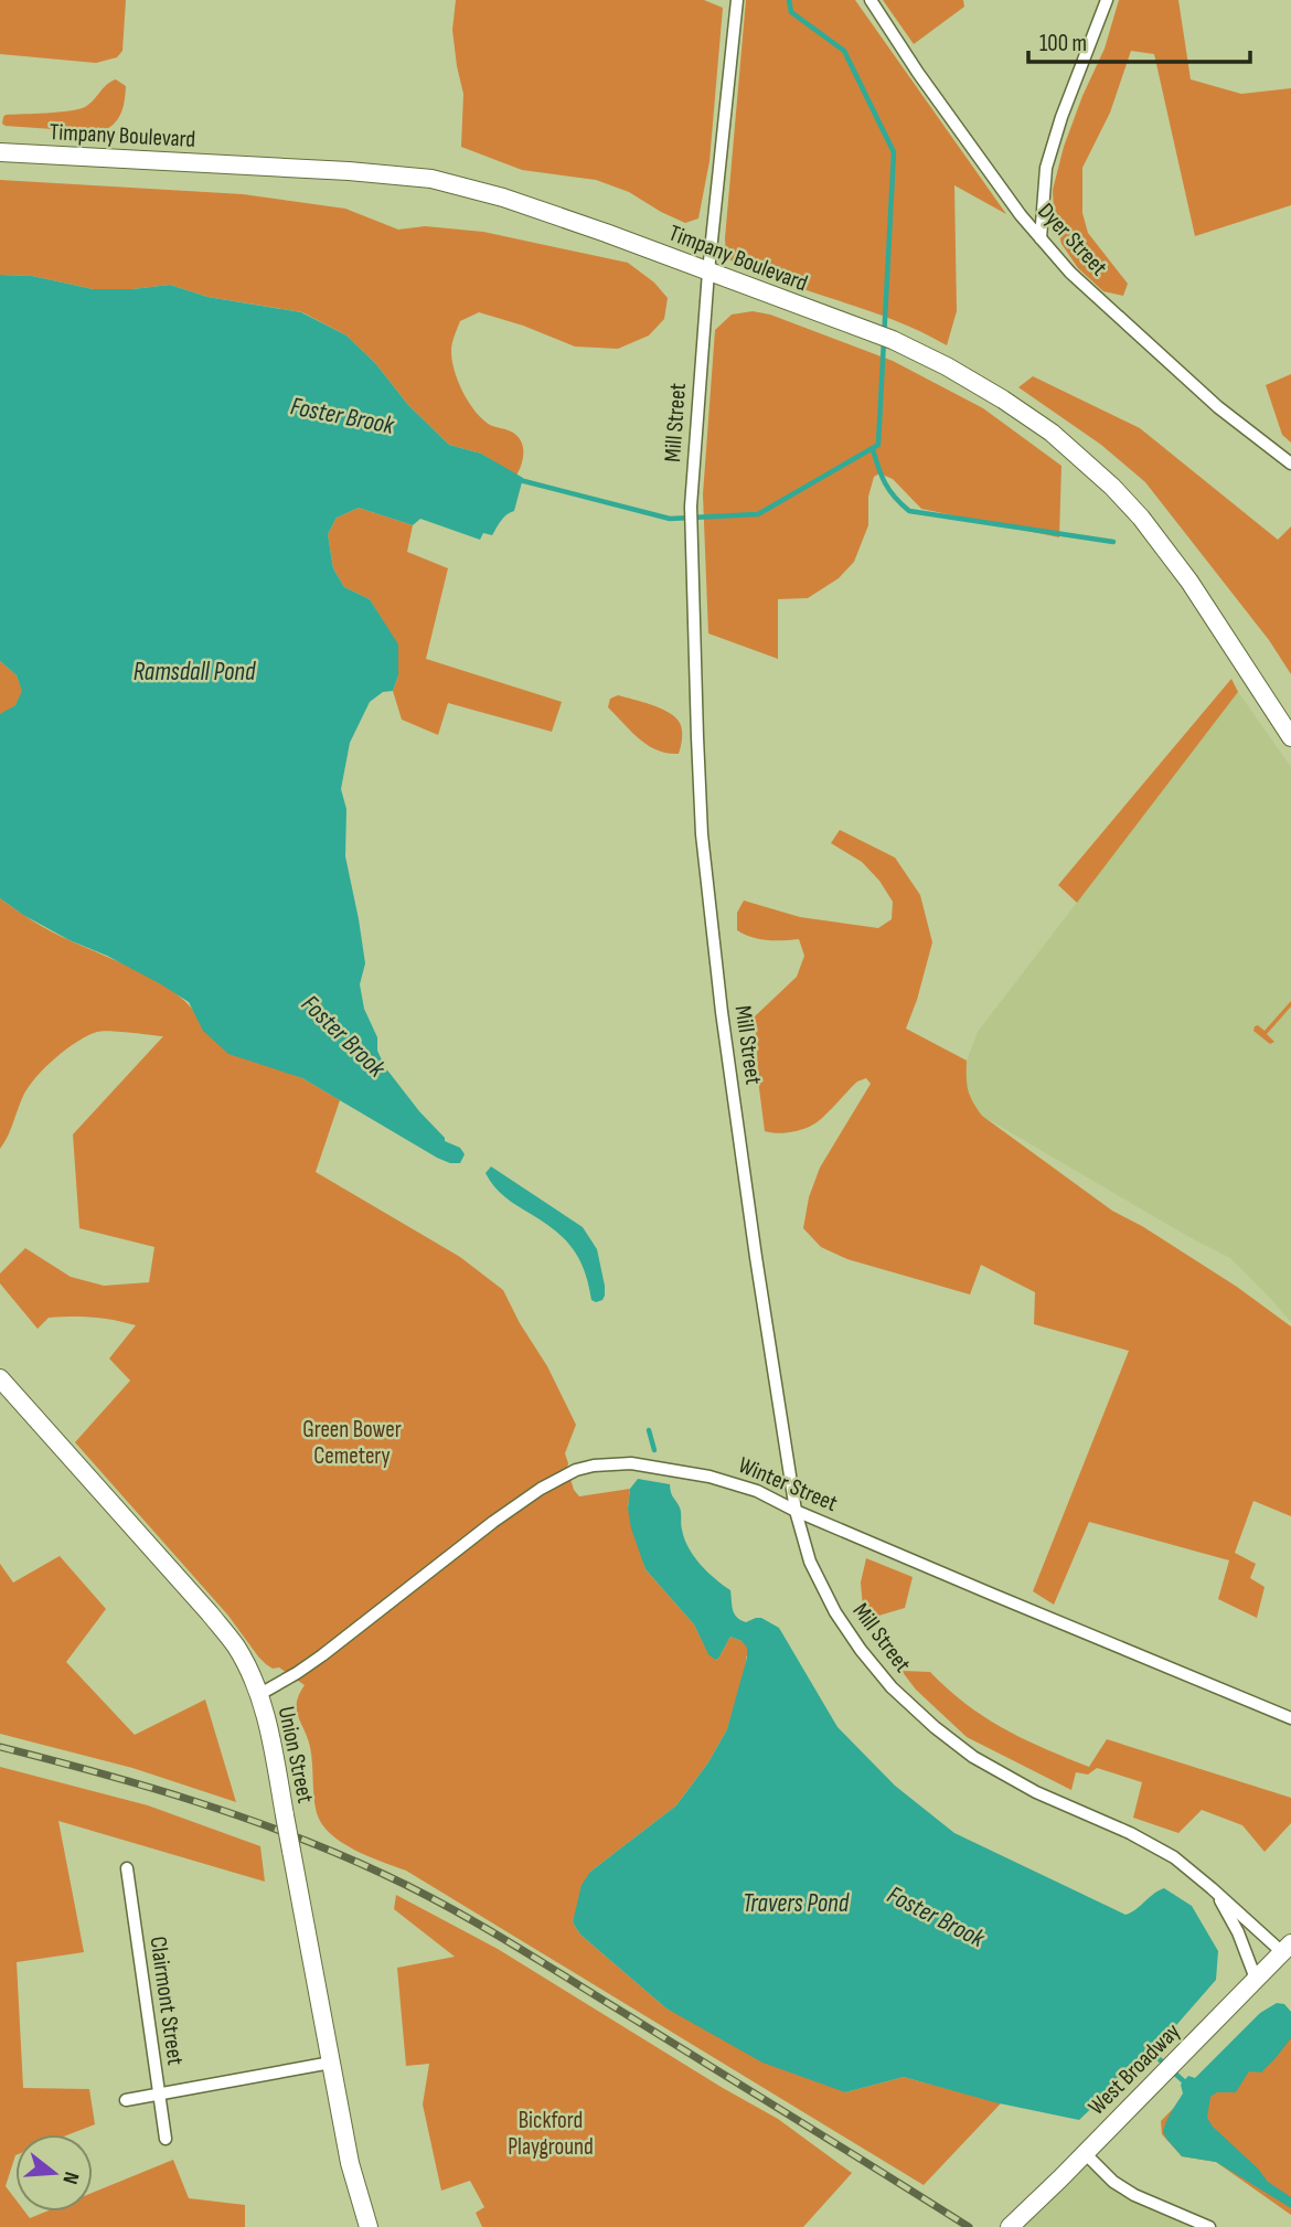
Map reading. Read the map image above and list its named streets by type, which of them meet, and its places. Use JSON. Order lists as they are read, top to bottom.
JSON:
{
  "streets": {
    "main road": ["Timpany Boulevard", "Union Street", "West Broadway"],
    "street": [
      "Dyer Street",
      "Mill Street",
      "Winter Street",
      "Clairmont Street"
    ]
  },
  "crossings": [
    ["Timpany Boulevard", "Mill Street"],
    ["Mill Street", "Winter Street"],
    ["Mill Street", "West Broadway"],
    ["Winter Street", "Union Street"]
  ],
  "water": ["Foster Brook", "Ramsdall Pond", "Travers Pond"],
  "parks": ["Green Bower Cemetery", "Bickford Playground"],
  "scale_bar": "100 m",
  "north": "right"
}
